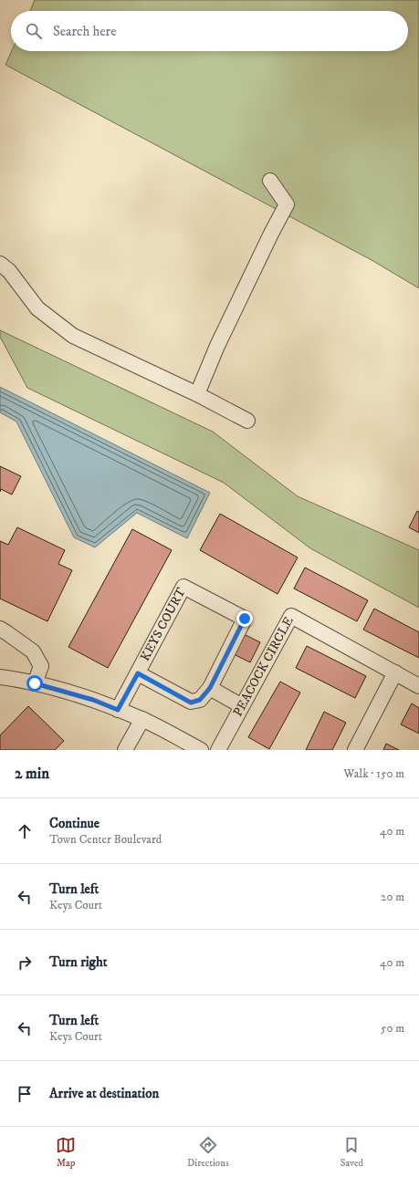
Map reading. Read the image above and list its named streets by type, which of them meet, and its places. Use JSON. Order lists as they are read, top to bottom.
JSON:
{
  "streets": {
    "street": ["KEYS COURT", "PEACOCK CIRCLE"]
  },
  "page": {
    "search": "Search here",
    "heading": ["2 min", "Walk · 150 m"],
    "list": [
      ["Continue", "Town Center Boulevard", "40 m"],
      ["Turn left", "Keys Court", "20 m"],
      ["Turn right", "40 m"],
      ["Turn left", "Keys Court", "50 m"],
      "Arrive at destination"
    ],
    "nav": ["Map", "Directions", "Saved"]
  }
}
